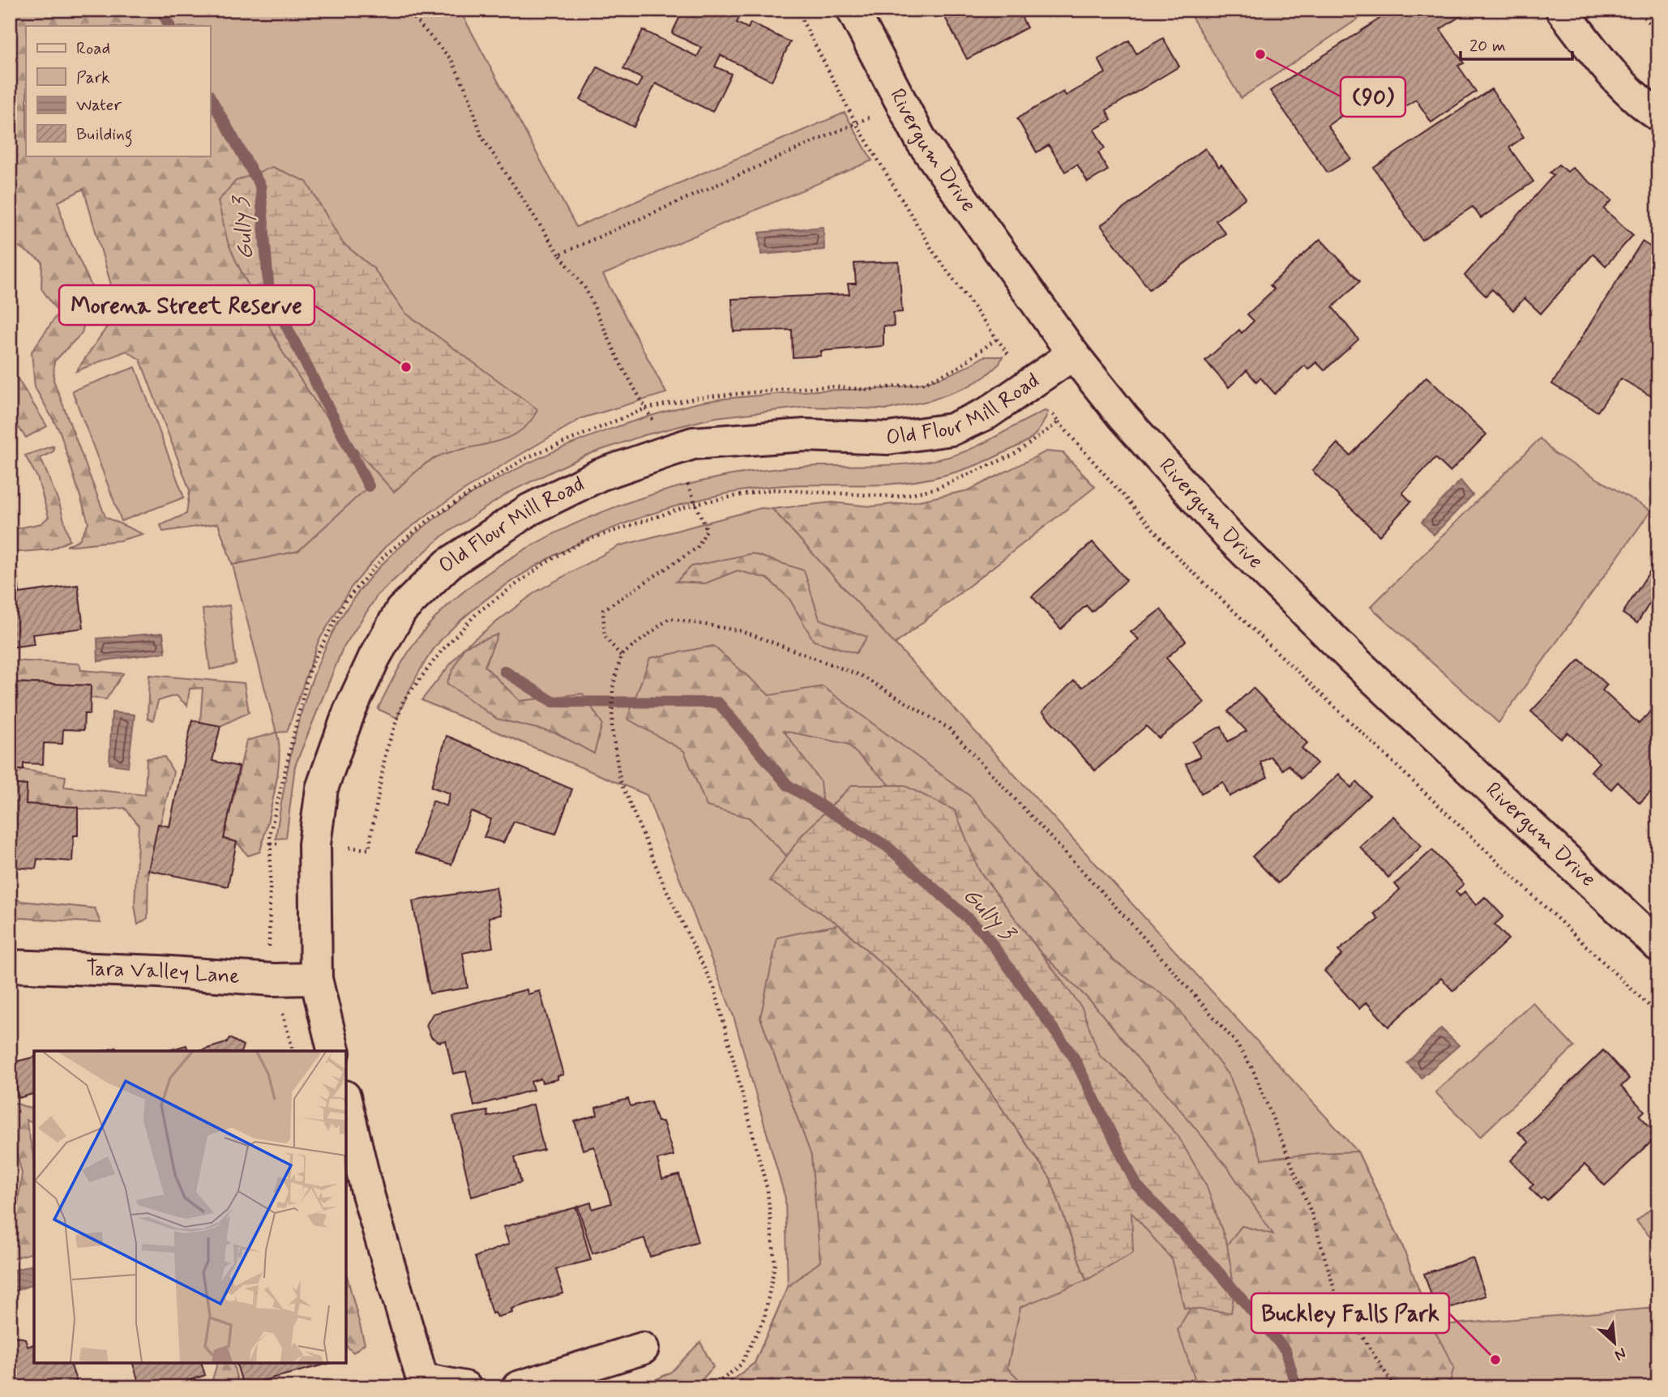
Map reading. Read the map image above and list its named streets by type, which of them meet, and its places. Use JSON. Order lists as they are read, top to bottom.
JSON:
{
  "streets": {
    "street": ["Rivergum Drive", "Old Flour Mill Road", "Tara Valley Lane"]
  },
  "crossings": [
    ["Rivergum Drive", "Old Flour Mill Road"],
    ["Old Flour Mill Road", "Tara Valley Lane"]
  ],
  "water": ["Gully 3"],
  "places": ["(90)", "Morena Street Reserve", "Buckley Falls Park"],
  "legend": [
    "Road",
    "Park",
    "Water",
    "Building"
  ],
  "scale_bar": "20 m",
  "north": "bottom right"
}
